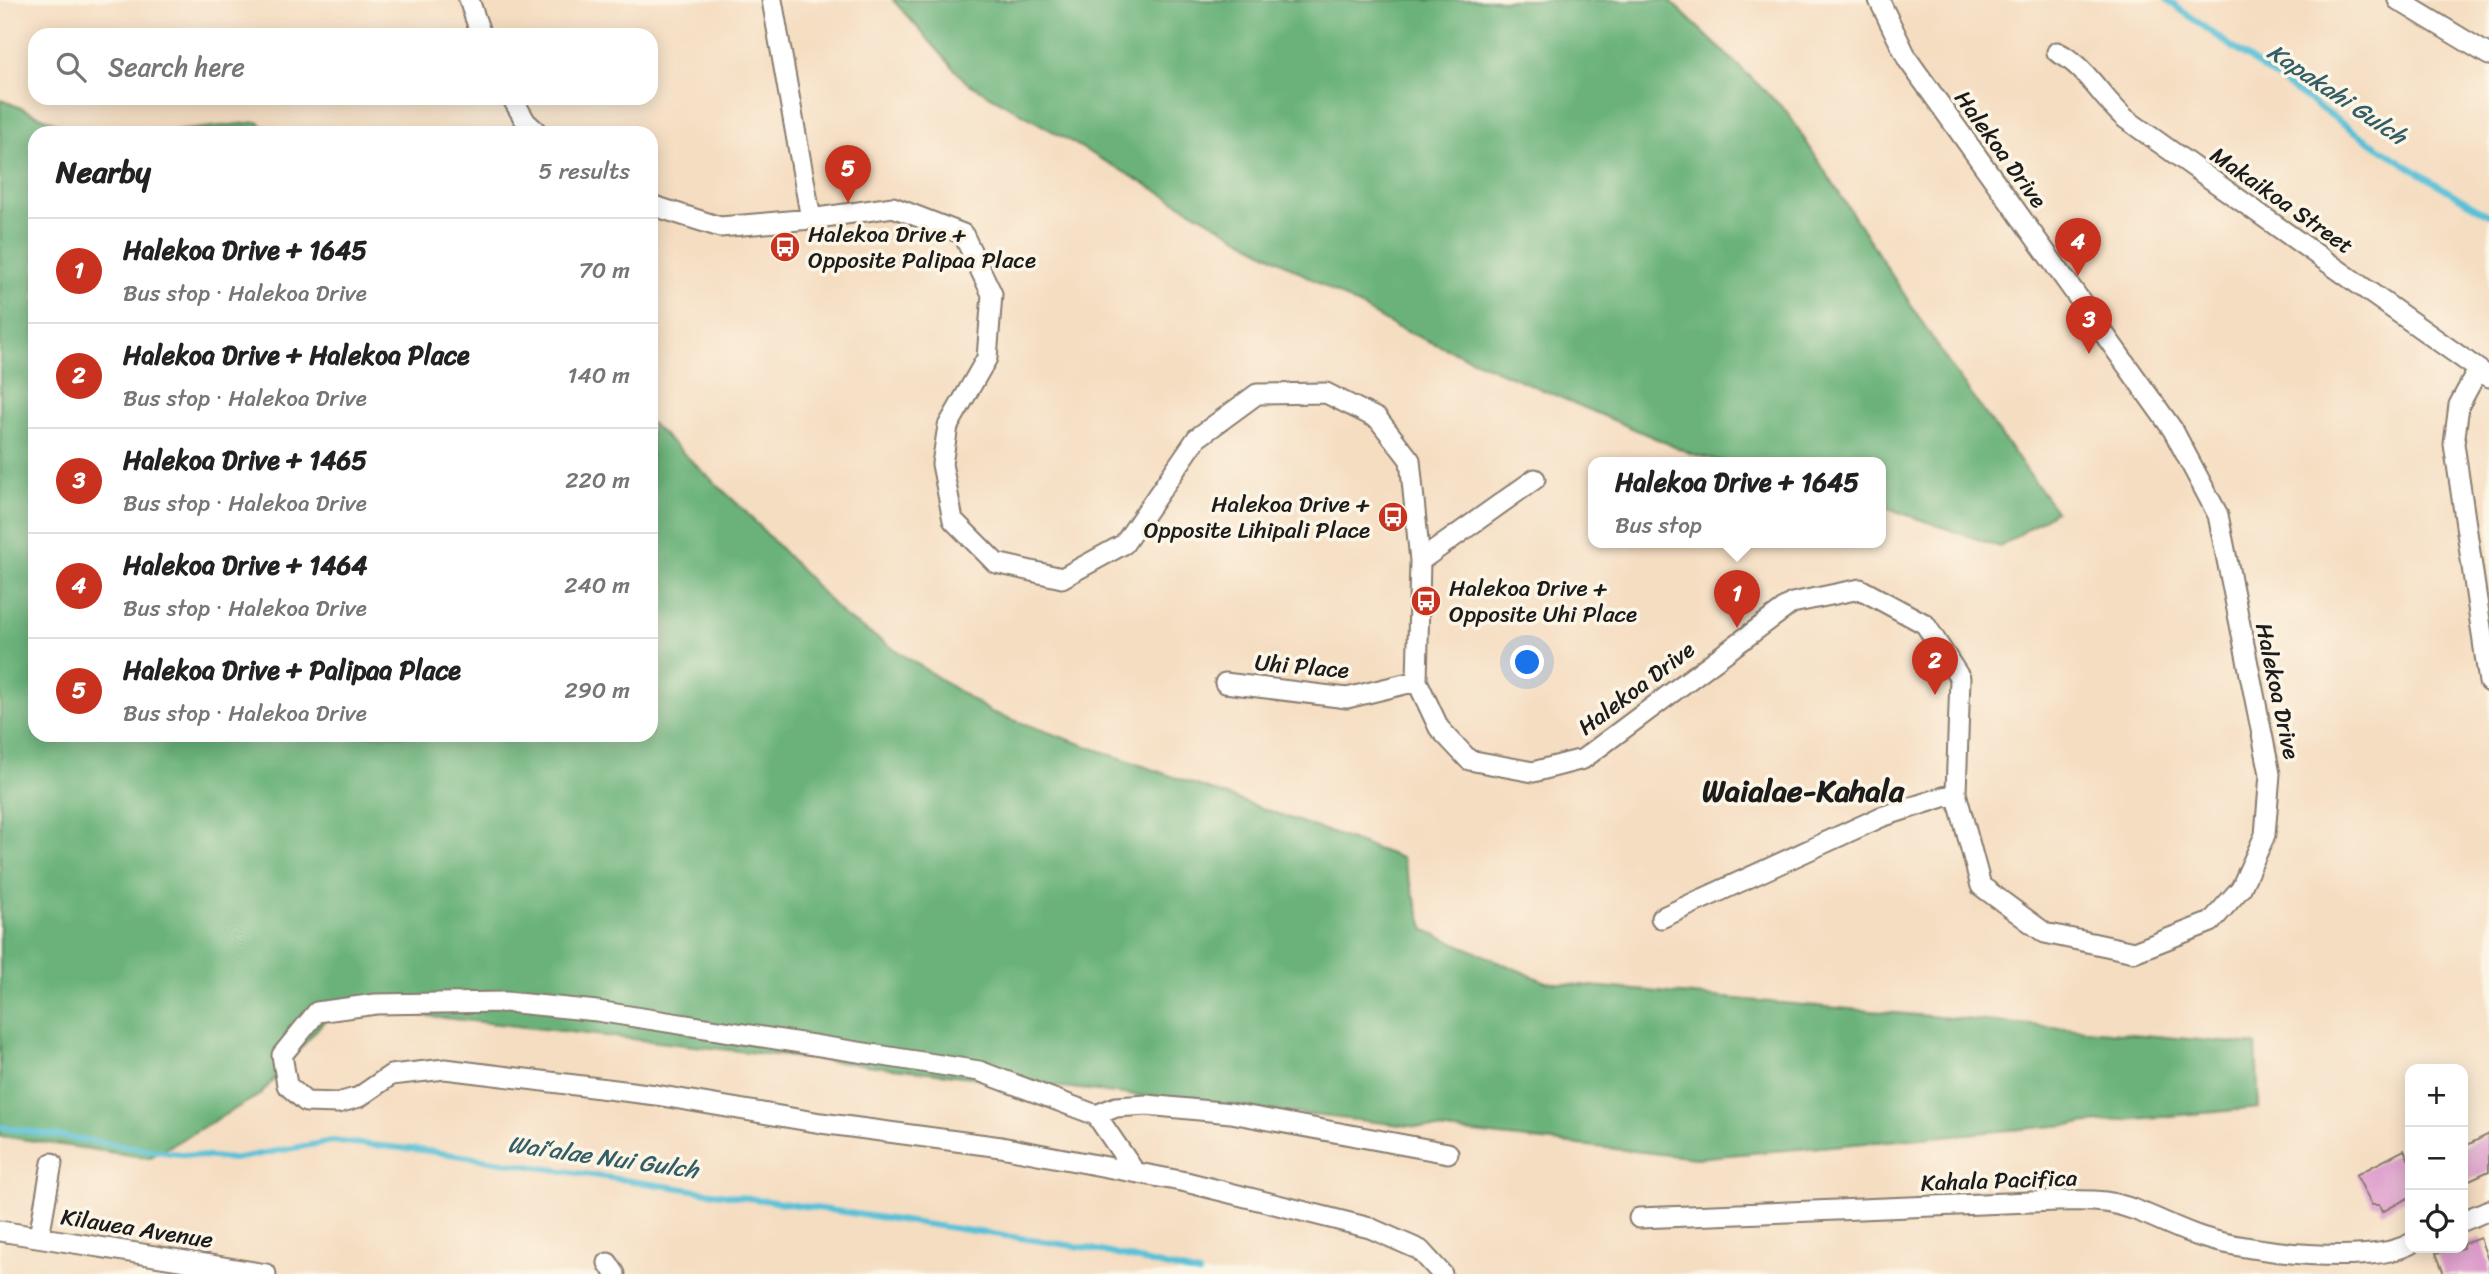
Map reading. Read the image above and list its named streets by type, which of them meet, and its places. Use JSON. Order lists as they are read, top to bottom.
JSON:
{
  "streets": {
    "street": [
      "Halekoa Drive",
      "Makaikoa Street",
      "Uhi Place",
      "Kahala Pacifica",
      "Kilauea Avenue"
    ]
  },
  "crossings": [
    ["Halekoa Drive", "Uhi Place"]
  ],
  "districts": ["Waialae-Kahala"],
  "water": ["Kapakahi Gulch", "Waiʻalae Nui Gulch"],
  "places": {
    "bus stop": ["Halekoa Drive + Opposite Palipaa Place", "Halekoa Drive + Opposite Lihipali Place", "Halekoa Drive + Opposite Uhi Place"]
  },
  "page": {
    "search": "Search here",
    "heading": ["Nearby", "5 results"],
    "pins": [
      "5",
      "4",
      "3",
      "1",
      "2"
    ],
    "list": [
      {
        "mark": "1",
        "name": "Halekoa Drive + 1645",
        "note": "Bus stop · Halekoa Drive",
        "value": "70 m"
      },
      {
        "mark": "2",
        "name": "Halekoa Drive + Halekoa Place",
        "note": "Bus stop · Halekoa Drive",
        "value": "140 m"
      },
      {
        "mark": "3",
        "name": "Halekoa Drive + 1465",
        "note": "Bus stop · Halekoa Drive",
        "value": "220 m"
      },
      {
        "mark": "4",
        "name": "Halekoa Drive + 1464",
        "note": "Bus stop · Halekoa Drive",
        "value": "240 m"
      },
      {
        "mark": "5",
        "name": "Halekoa Drive + Palipaa Place",
        "note": "Bus stop · Halekoa Drive",
        "value": "290 m"
      }
    ],
    "popup": ["Halekoa Drive + 1645", "Bus stop"],
    "map_buttons": ["+", "−"]
  }
}
